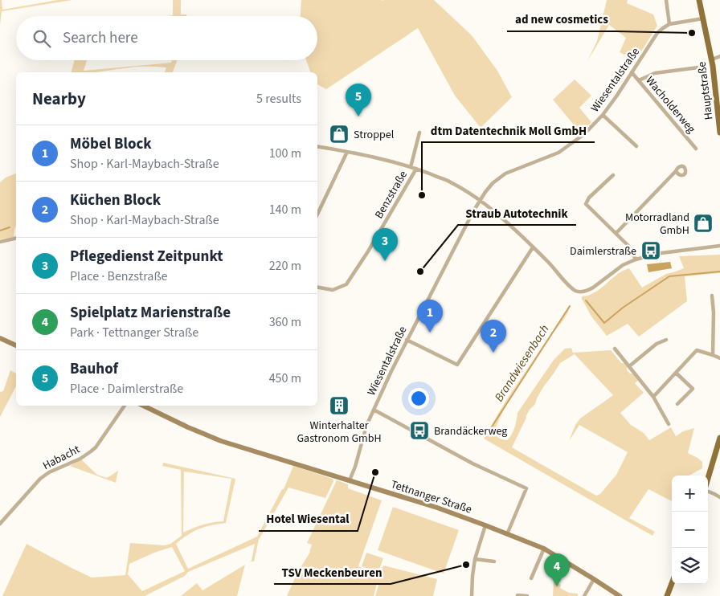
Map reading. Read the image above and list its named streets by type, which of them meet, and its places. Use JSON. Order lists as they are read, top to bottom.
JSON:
{
  "streets": {
    "main road": ["Hauptstraße", "Tettnanger Straße"],
    "street": [
      "Wiesentalstraße",
      "Wacholderweg",
      "Benzstraße",
      "Habacht"
    ]
  },
  "crossings": [
    ["Wiesentalstraße", "Wacholderweg"],
    ["Wiesentalstraße", "Tettnanger Straße"]
  ],
  "water": ["Brandwiesenbach"],
  "places": {
    "other": [
      "ad new cosmetics",
      "dtm Datentechnik Moll GmbH",
      "Straub Autotechnik",
      "Hotel Wiesental",
      "TSV Meckenbeuren"
    ],
    "shop": ["Stroppel", "Motorradland GmbH"],
    "bus stop": ["Daimlerstraße", "Brandäckerweg"],
    "building": ["Winterhalter Gastronom GmbH"]
  },
  "page": {
    "search": "Search here",
    "heading": ["Nearby", "5 results"],
    "pins": [
      "5",
      "3",
      "1",
      "2",
      "4"
    ],
    "list": [
      {
        "mark": "1",
        "name": "Möbel Block",
        "note": "Shop · Karl-Maybach-Straße",
        "value": "100 m"
      },
      {
        "mark": "2",
        "name": "Küchen Block",
        "note": "Shop · Karl-Maybach-Straße",
        "value": "140 m"
      },
      {
        "mark": "3",
        "name": "Pflegedienst Zeitpunkt",
        "note": "Place · Benzstraße",
        "value": "220 m"
      },
      {
        "mark": "4",
        "name": "Spielplatz Marienstraße",
        "note": "Park · Tettnanger Straße",
        "value": "360 m"
      },
      {
        "mark": "5",
        "name": "Bauhof",
        "note": "Place · Daimlerstraße",
        "value": "450 m"
      }
    ],
    "map_buttons": ["+", "−"]
  }
}
